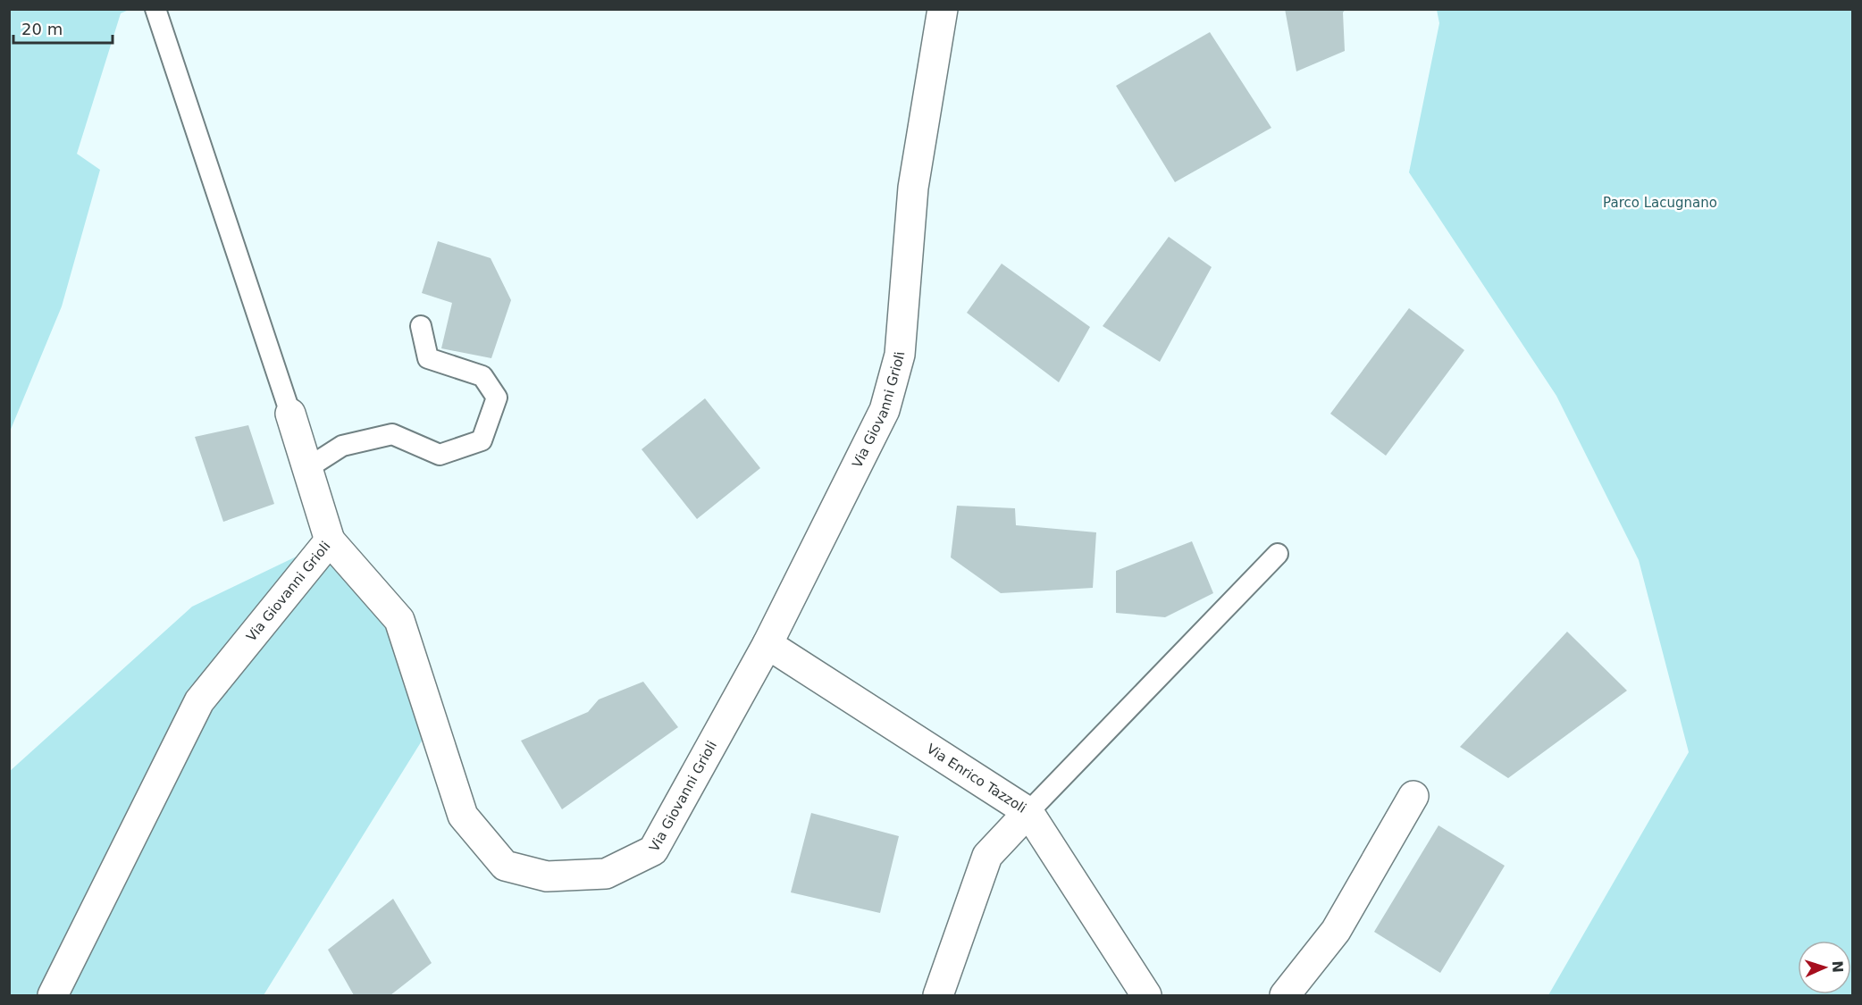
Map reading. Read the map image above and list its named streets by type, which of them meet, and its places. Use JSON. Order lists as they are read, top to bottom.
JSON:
{
  "streets": {
    "street": ["Via Giovanni Grioli", "Via Enrico Tazzoli"]
  },
  "crossings": [
    ["Via Giovanni Grioli", "Via Enrico Tazzoli"]
  ],
  "parks": ["Parco Lacugnano"],
  "scale_bar": "20 m",
  "north": "right"
}
